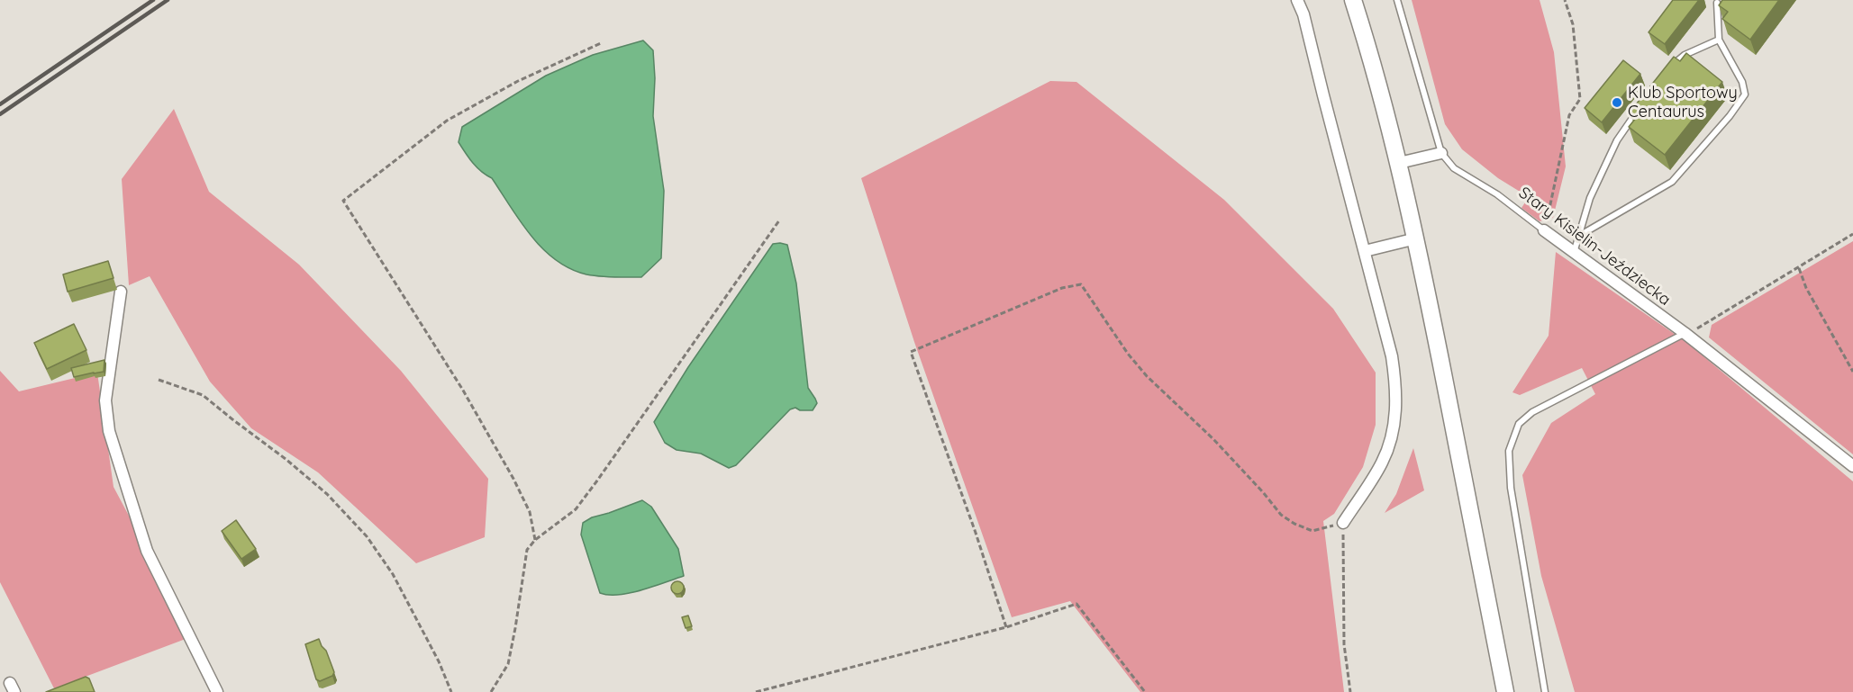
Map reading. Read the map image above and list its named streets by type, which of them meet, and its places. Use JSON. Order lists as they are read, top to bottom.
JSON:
{
  "streets": {
    "street": ["Stary Kisielin-Jeździecka"]
  },
  "places": ["Klub Sportowy Centaurus"]
}
